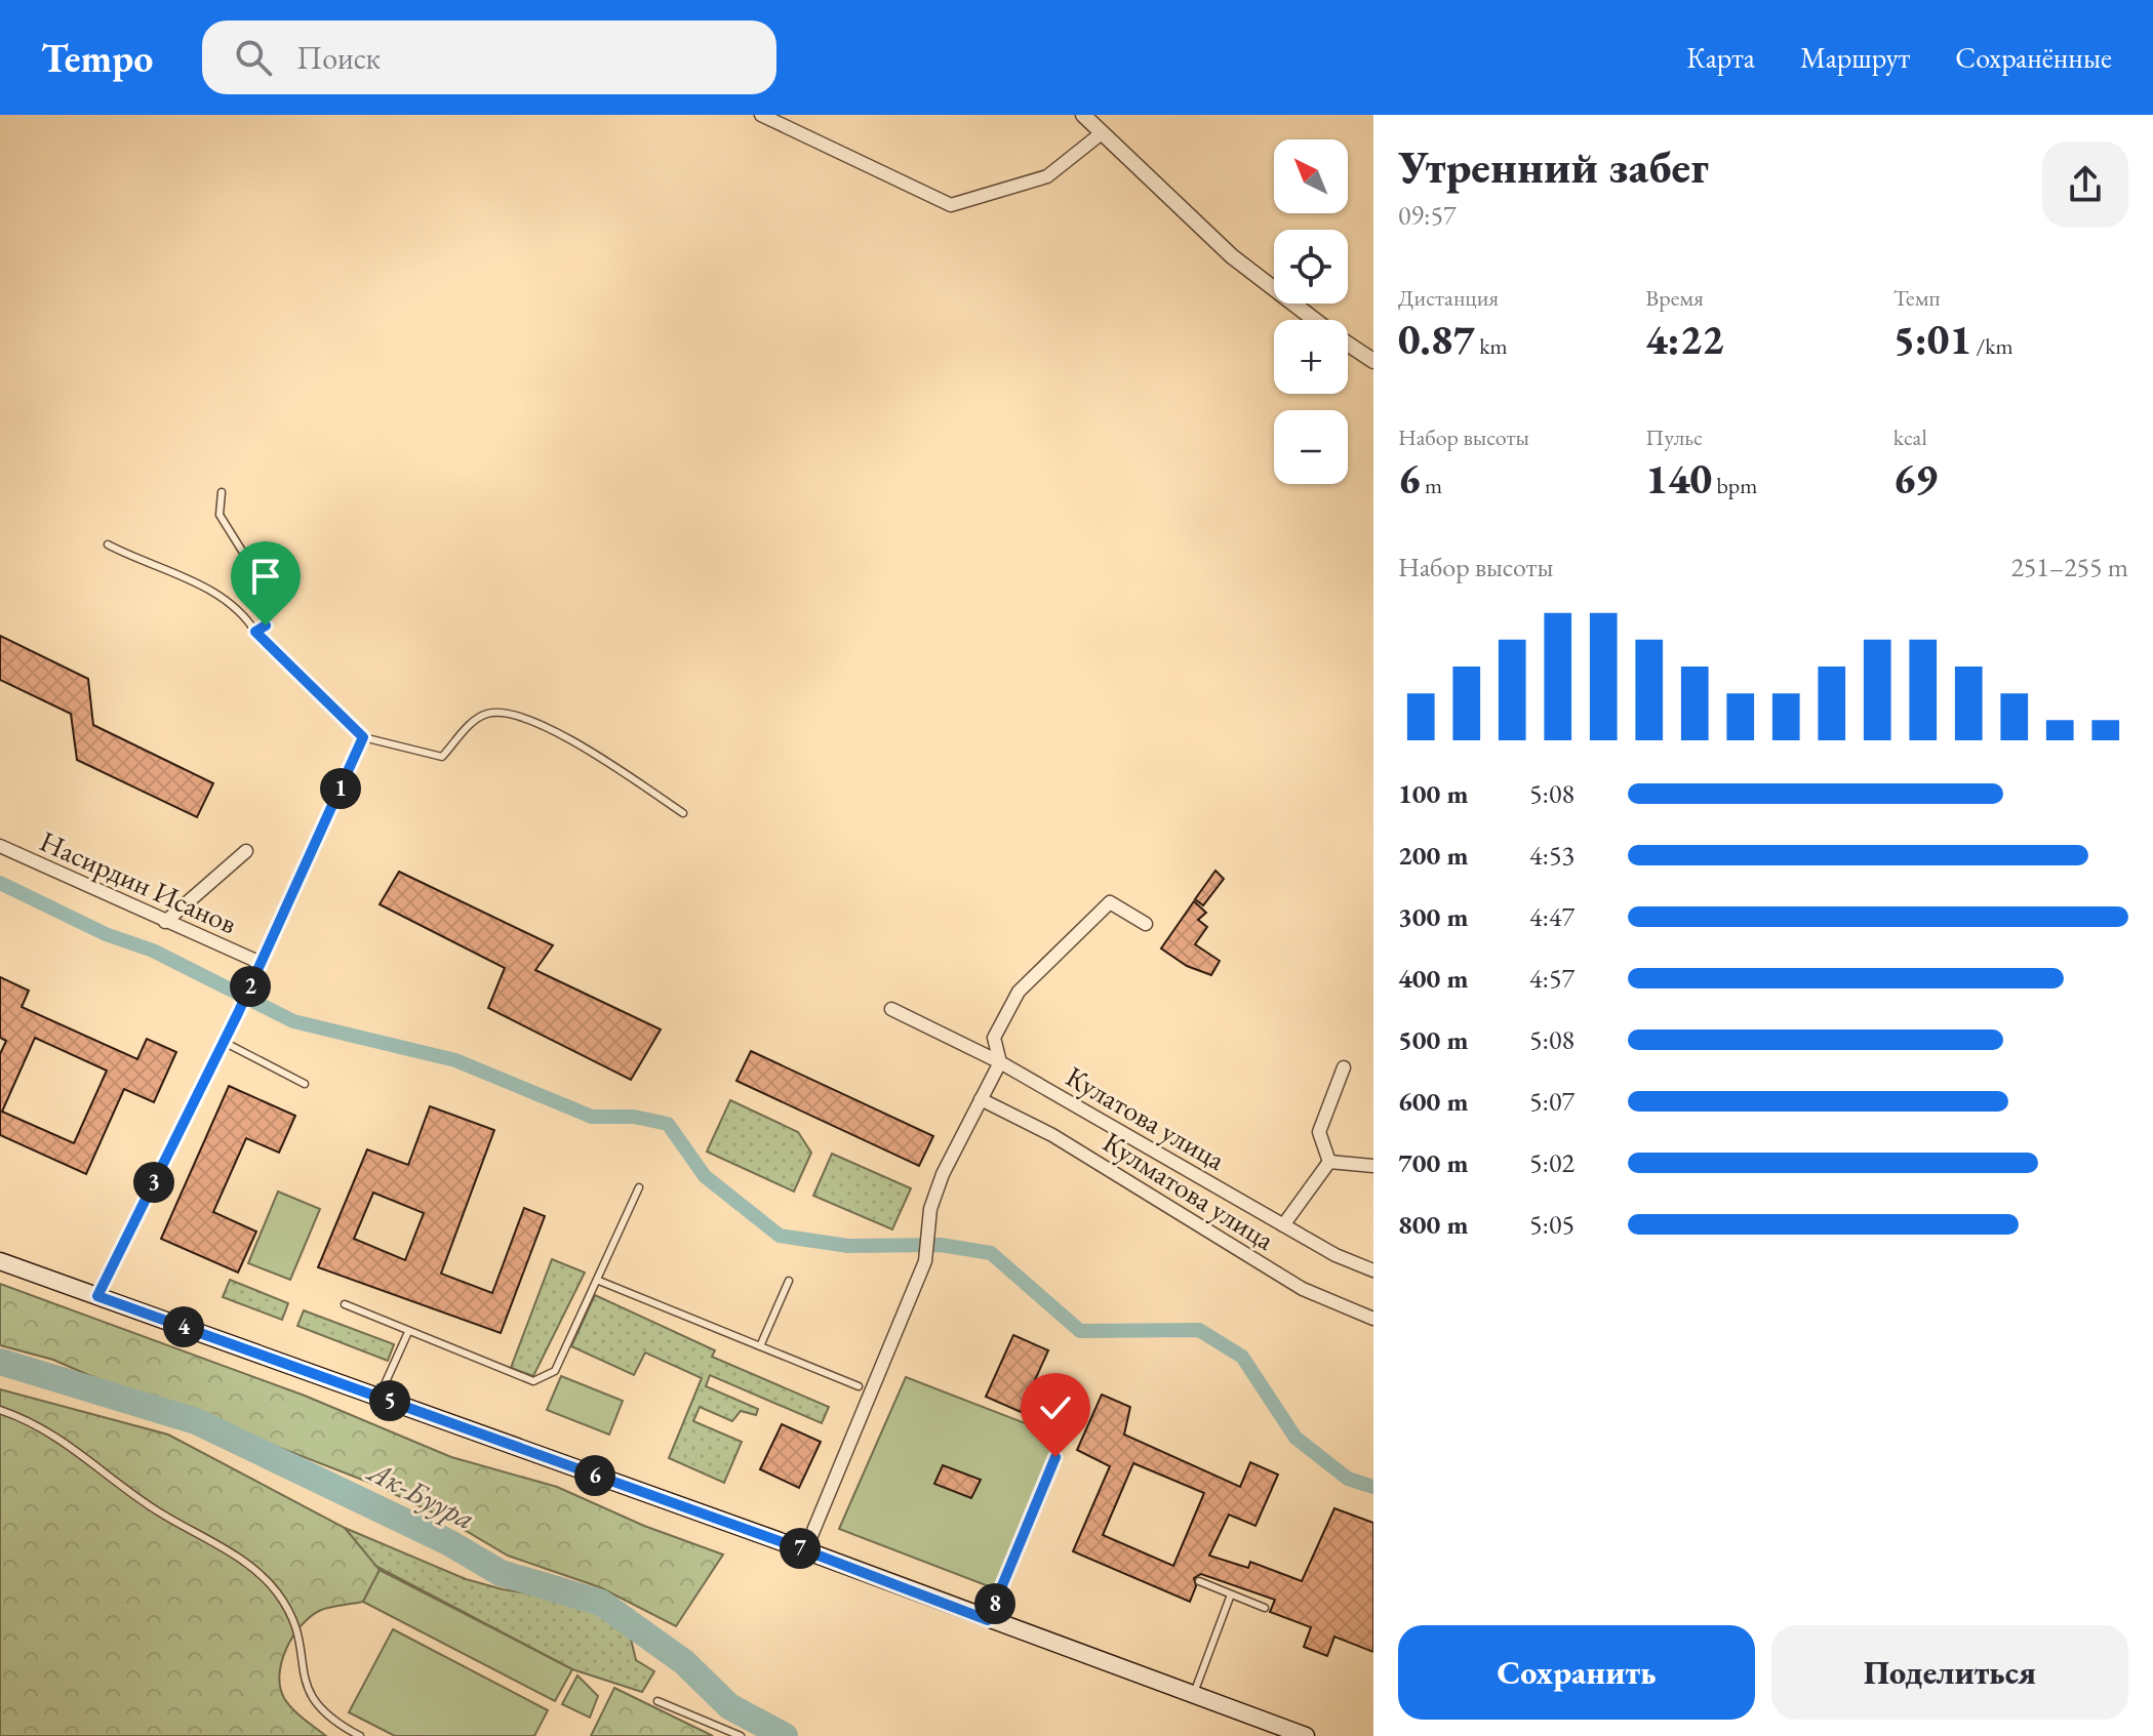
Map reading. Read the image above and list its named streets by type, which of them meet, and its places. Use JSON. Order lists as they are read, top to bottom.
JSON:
{
  "streets": {
    "street": ["Насирдин Исанов", "Кулатова улица", "Кулматова улица"]
  },
  "water": ["Ак-Буура"],
  "north": "top left",
  "page": {
    "header": "Tempo",
    "search": "Поиск",
    "nav": ["Карта", "Маршрут", "Сохранённые"],
    "heading": ["Утренний забег", "09:57"],
    "map_buttons": ["+", "−"],
    "stats": [
      ["Дистанция", "0.87 km"],
      ["Время", "4:22"],
      ["Темп", "5:01 /km"],
      ["Набор высоты", "6 m"],
      ["Пульс", "140 bpm"],
      ["kcal", "69"]
    ],
    "chart": ["Набор высоты", "251–255 m"],
    "list": [
      {
        "name": "100 m",
        "note": "5:08"
      },
      {
        "name": "200 m",
        "note": "4:53"
      },
      {
        "name": "300 m",
        "note": "4:47"
      },
      {
        "name": "400 m",
        "note": "4:57"
      },
      {
        "name": "500 m",
        "note": "5:08"
      },
      {
        "name": "600 m",
        "note": "5:07"
      },
      {
        "name": "700 m",
        "note": "5:02"
      },
      {
        "name": "800 m",
        "note": "5:05"
      }
    ],
    "pins": [
      "1",
      "2",
      "3",
      "4",
      "5",
      "6",
      "7",
      "8"
    ],
    "buttons": ["Сохранить", "Поделиться"]
  }
}
